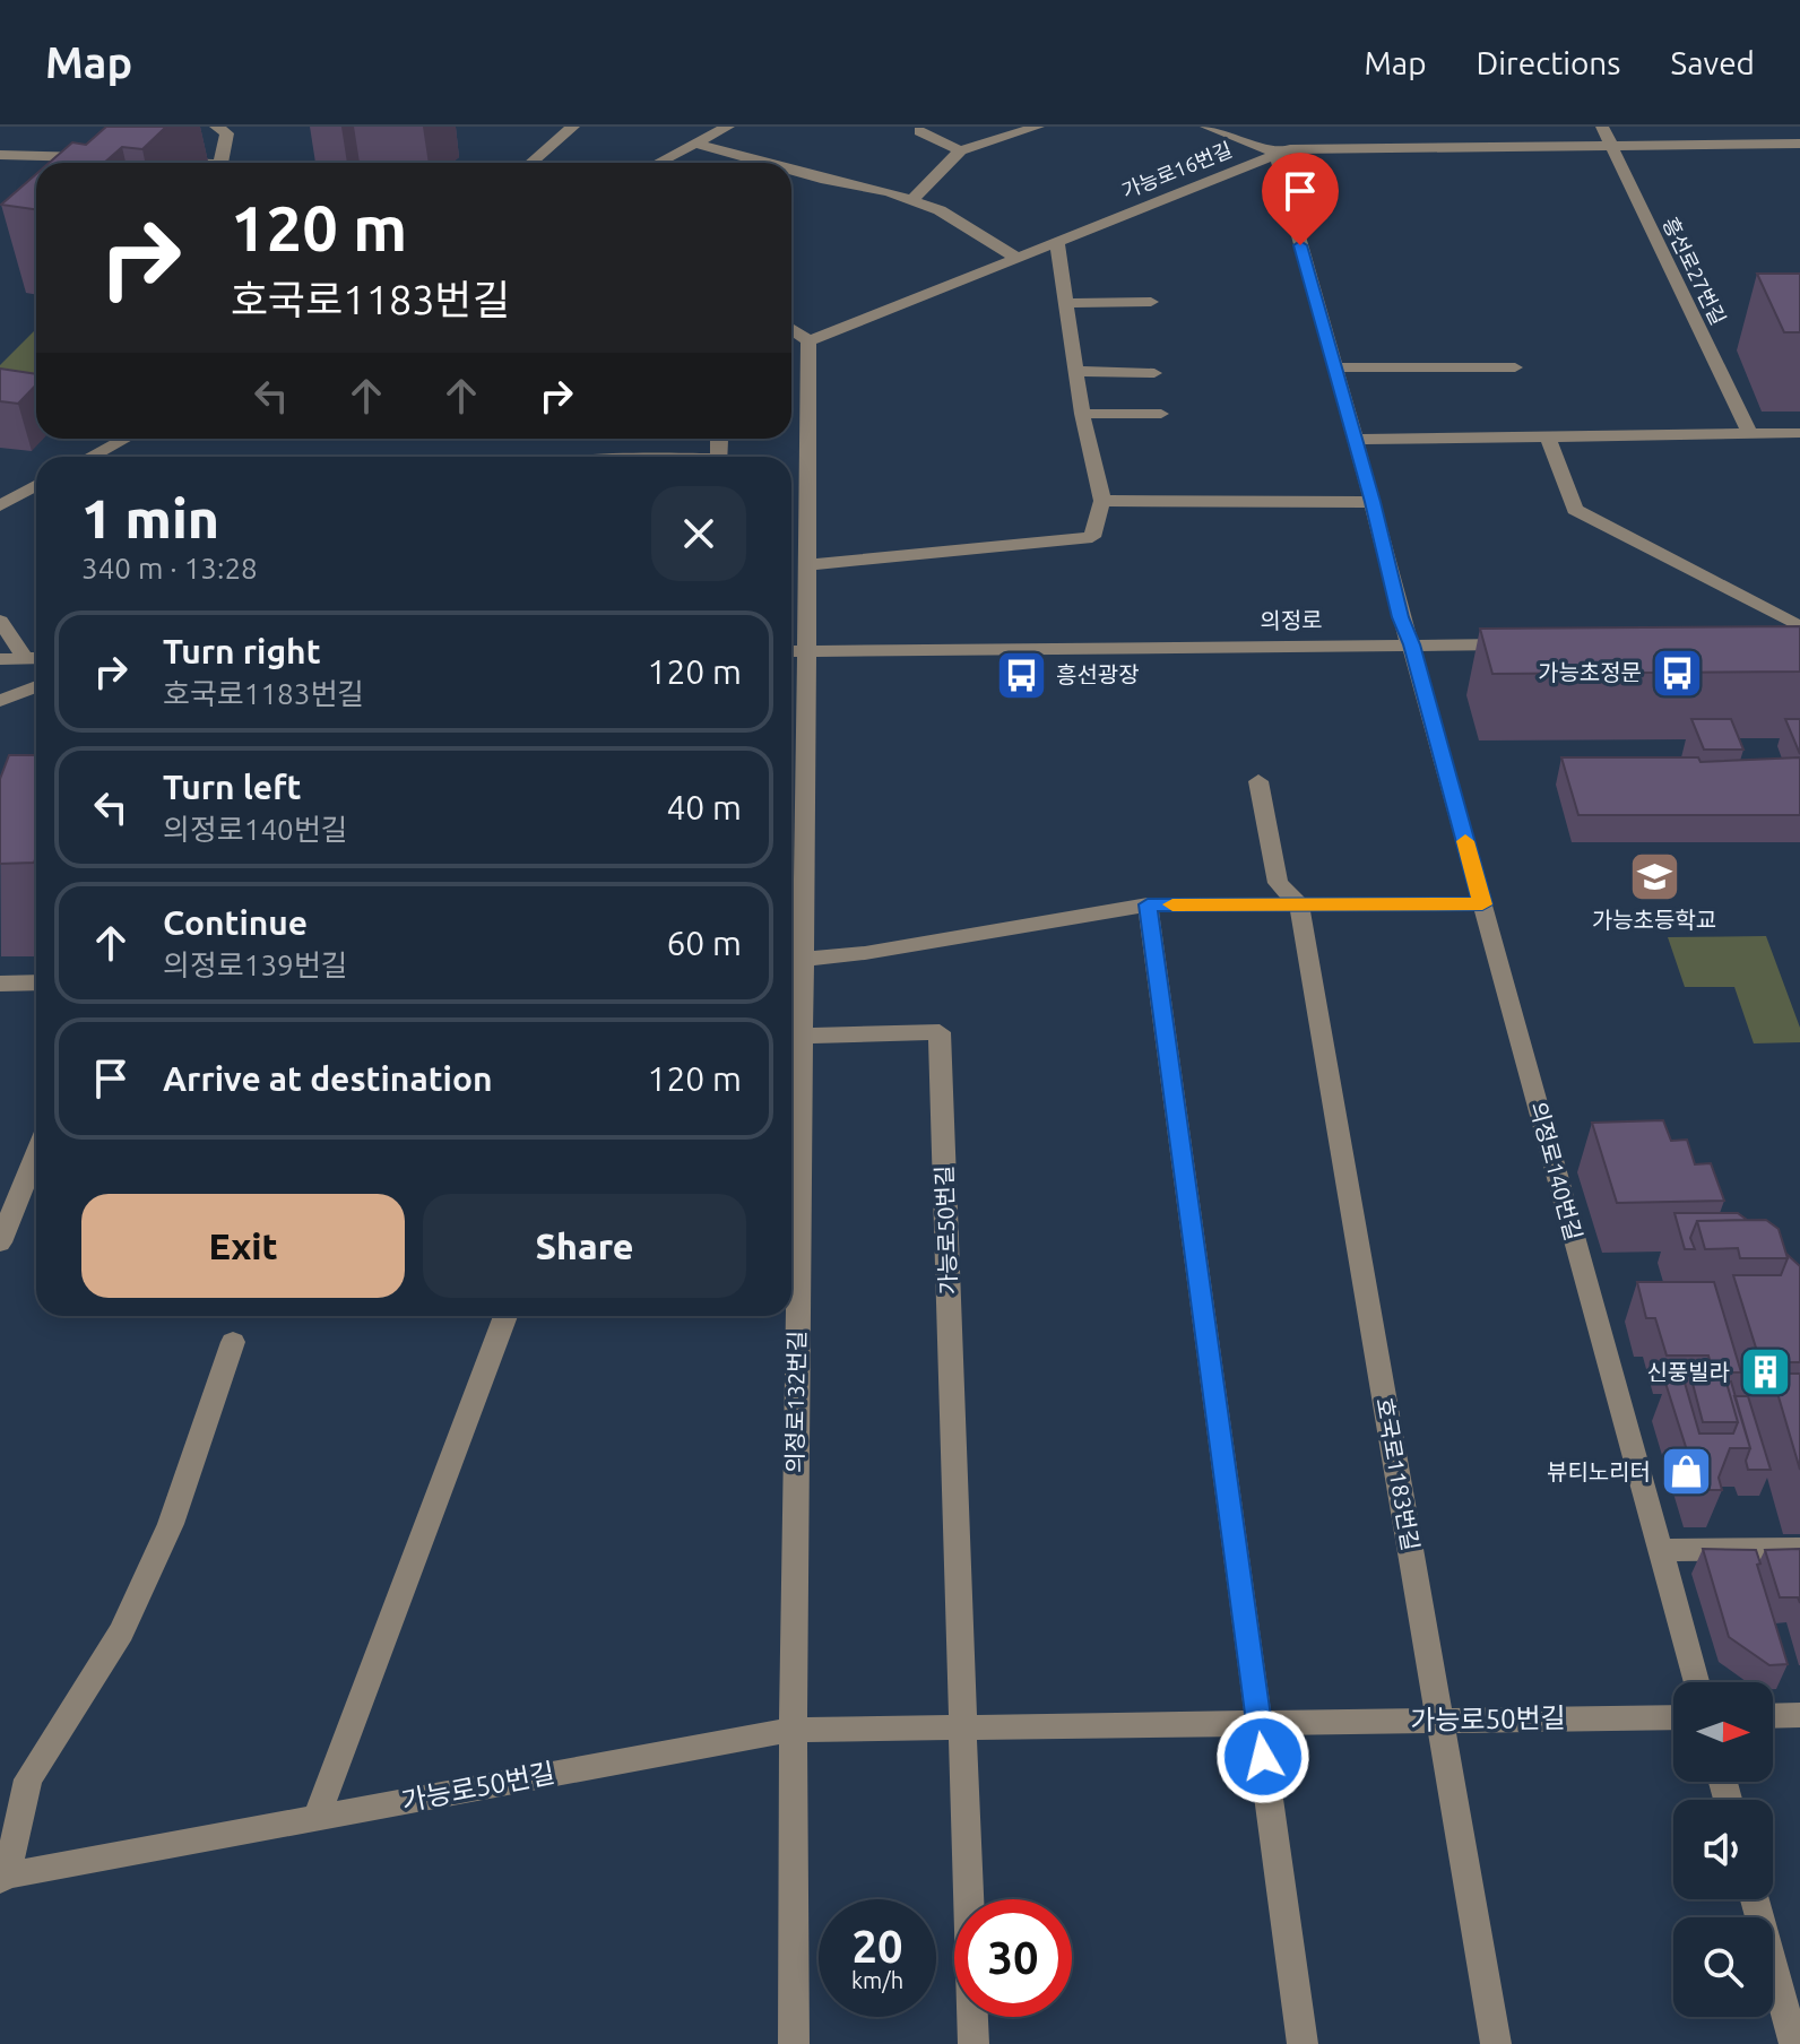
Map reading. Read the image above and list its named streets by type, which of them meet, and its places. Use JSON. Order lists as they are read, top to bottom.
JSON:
{
  "streets": {
    "street": [
      "가능로16번길",
      "흥선로27번길",
      "의정로",
      "의정로140번길",
      "가능로50번길",
      "의정로132번길",
      "호국로1183번길"
    ]
  },
  "crossings": [
    ["가능로16번길", "흥선로27번길"],
    ["가능로16번길", "의정로140번길"],
    ["가능로16번길", "의정로132번길"],
    ["의정로", "의정로140번길"],
    ["의정로", "의정로132번길"],
    ["가능로50번길", "의정로132번길"],
    ["가능로50번길", "호국로1183번길"]
  ],
  "places": {
    "bus stop": ["가능초정문", "흥선광장"],
    "school or university": ["가능초등학교"],
    "building": ["신풍빌라"],
    "shop": ["뷰티노리터"]
  },
  "north": "right",
  "page": {
    "header": "Map",
    "nav": ["Map", "Directions", "Saved"],
    "turn": ["120 m", "호국로1183번길"],
    "heading": ["1 min", "340 m · 13:28"],
    "list": [
      {
        "name": "Turn right",
        "note": "호국로1183번길",
        "value": "120 m"
      },
      {
        "name": "Turn left",
        "note": "의정로140번길",
        "value": "40 m"
      },
      {
        "name": "Continue",
        "note": "의정로139번길",
        "value": "60 m"
      },
      {
        "name": "Arrive at destination",
        "value": "120 m"
      }
    ],
    "buttons": ["Exit", "Share"],
    "speed": "20 km/h",
    "limit": "30"
  }
}
